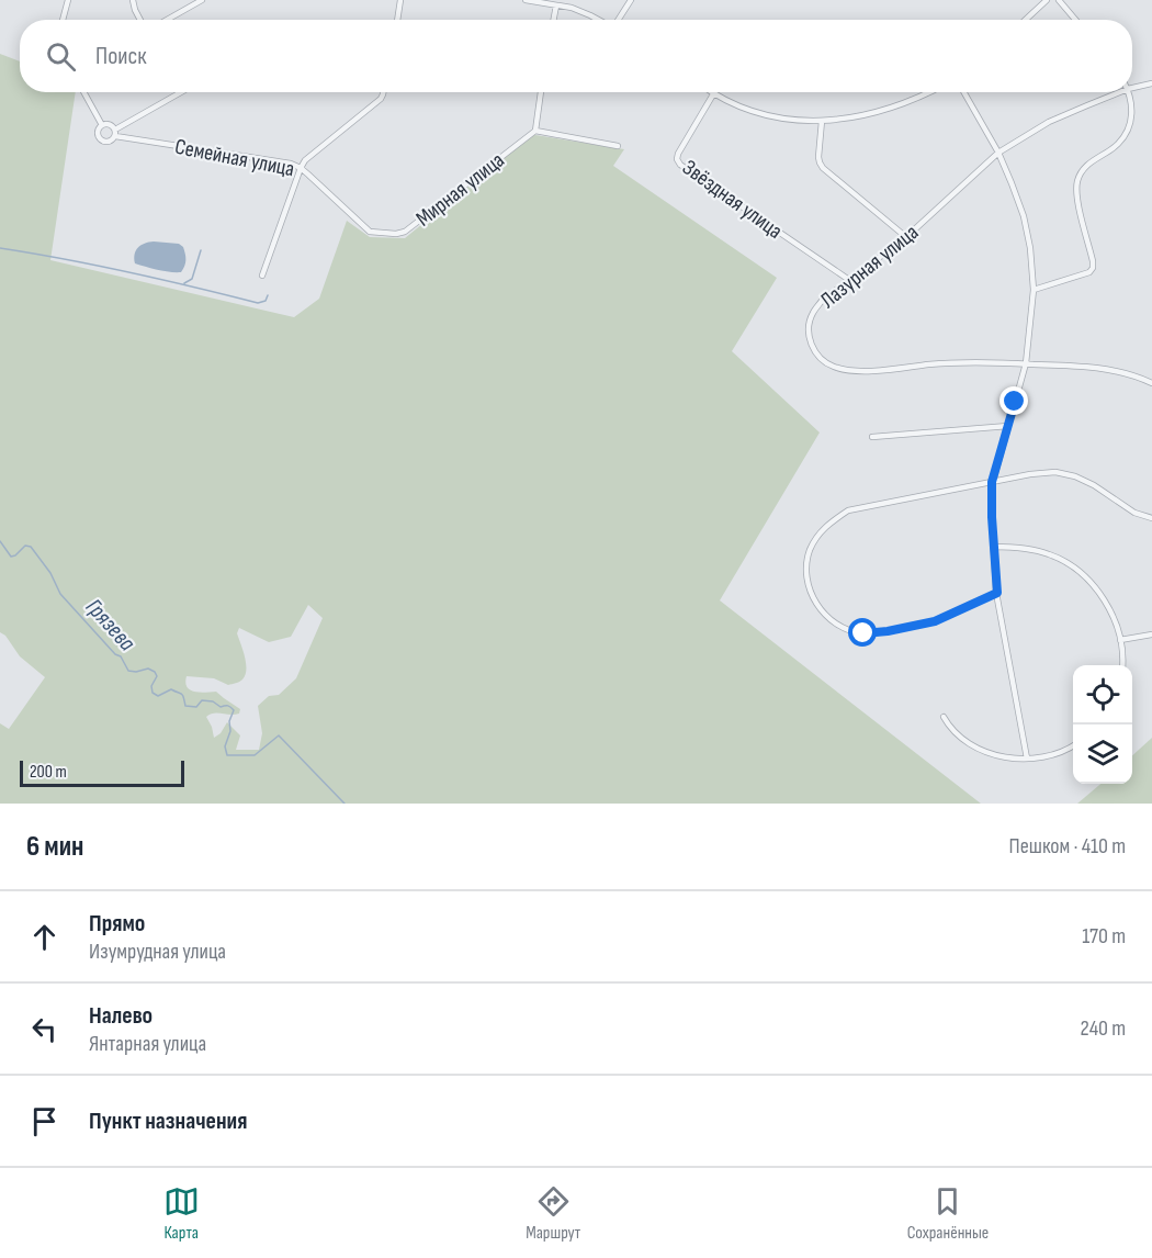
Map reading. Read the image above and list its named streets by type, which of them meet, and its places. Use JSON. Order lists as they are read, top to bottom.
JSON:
{
  "streets": {
    "street": [
      "Семейная улица",
      "Мирная улица",
      "Звёздная улица",
      "Лазурная улица"
    ]
  },
  "crossings": [
    ["Семейная улица", "Мирная улица"],
    ["Звёздная улица", "Лазурная улица"]
  ],
  "water": ["Грязева"],
  "scale_bar": "200 m",
  "page": {
    "search": "Поиск",
    "scale": "200 m",
    "heading": ["6 мин", "Пешком · 410 m"],
    "list": [
      ["Прямо", "Изумрудная улица", "170 m"],
      ["Налево", "Янтарная улица", "240 m"],
      "Пункт назначения"
    ],
    "nav": ["Карта", "Маршрут", "Сохранённые"]
  }
}
